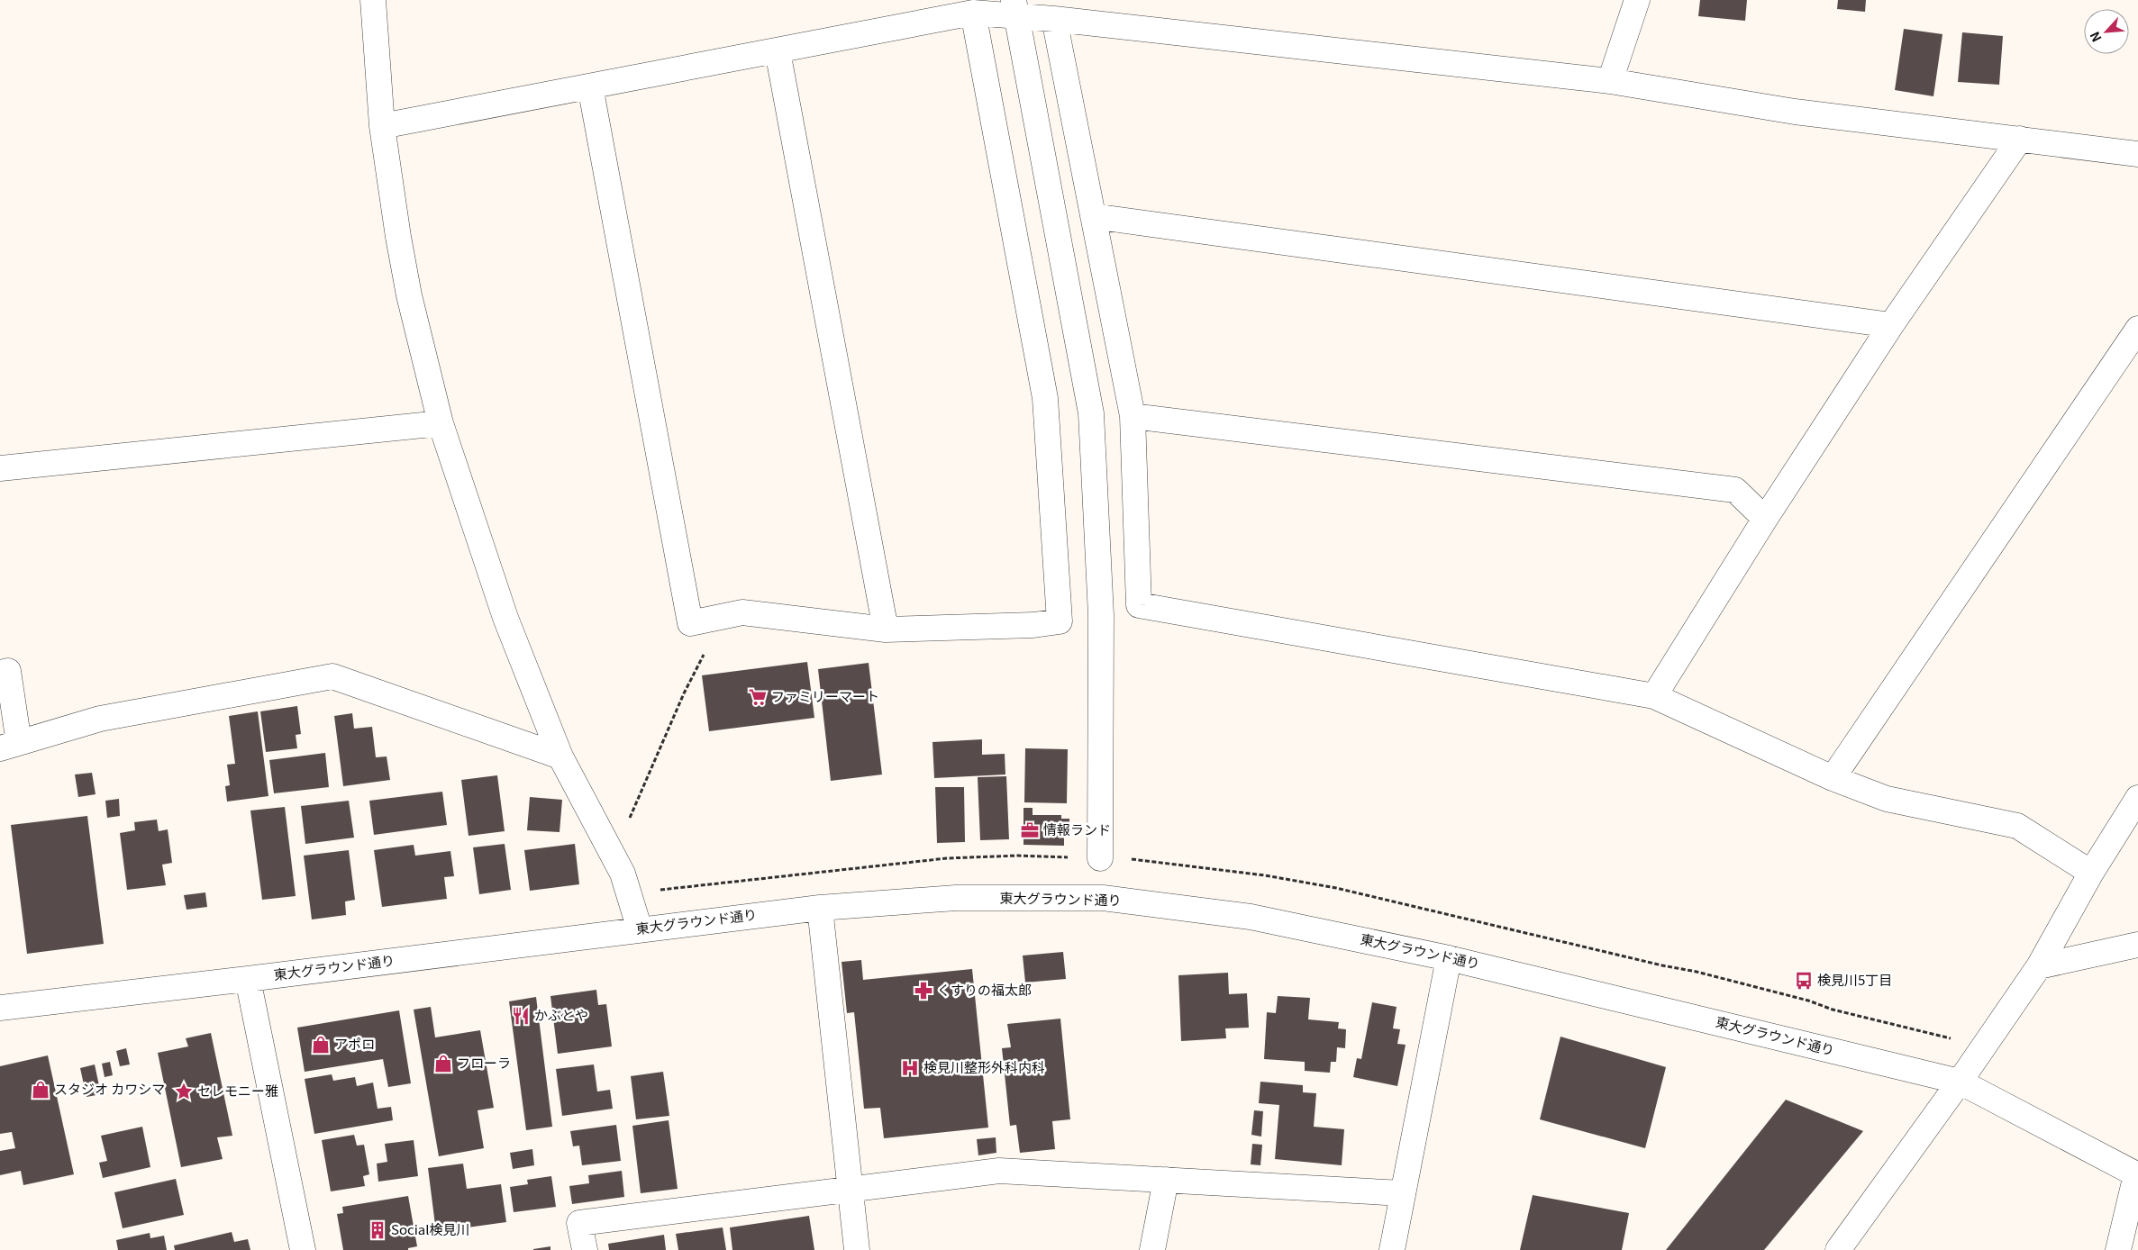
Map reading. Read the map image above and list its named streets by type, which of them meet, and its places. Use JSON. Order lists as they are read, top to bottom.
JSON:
{
  "streets": {
    "street": ["東大グラウンド通り"]
  },
  "places": {
    "supermarket": ["ファミリーマート"],
    "office": ["情報ランド"],
    "bus stop": ["検見川5丁目"],
    "pharmacy": ["くすりの福太郎"],
    "restaurant": ["かぶとや"],
    "shop": ["アポロ", "フローラ", "スタジオ カワシマ"],
    "hospital": ["検見川整形外科内科"],
    "place": ["セレモニー雅"],
    "building": ["Social検見川"]
  },
  "north": "bottom left"
}
